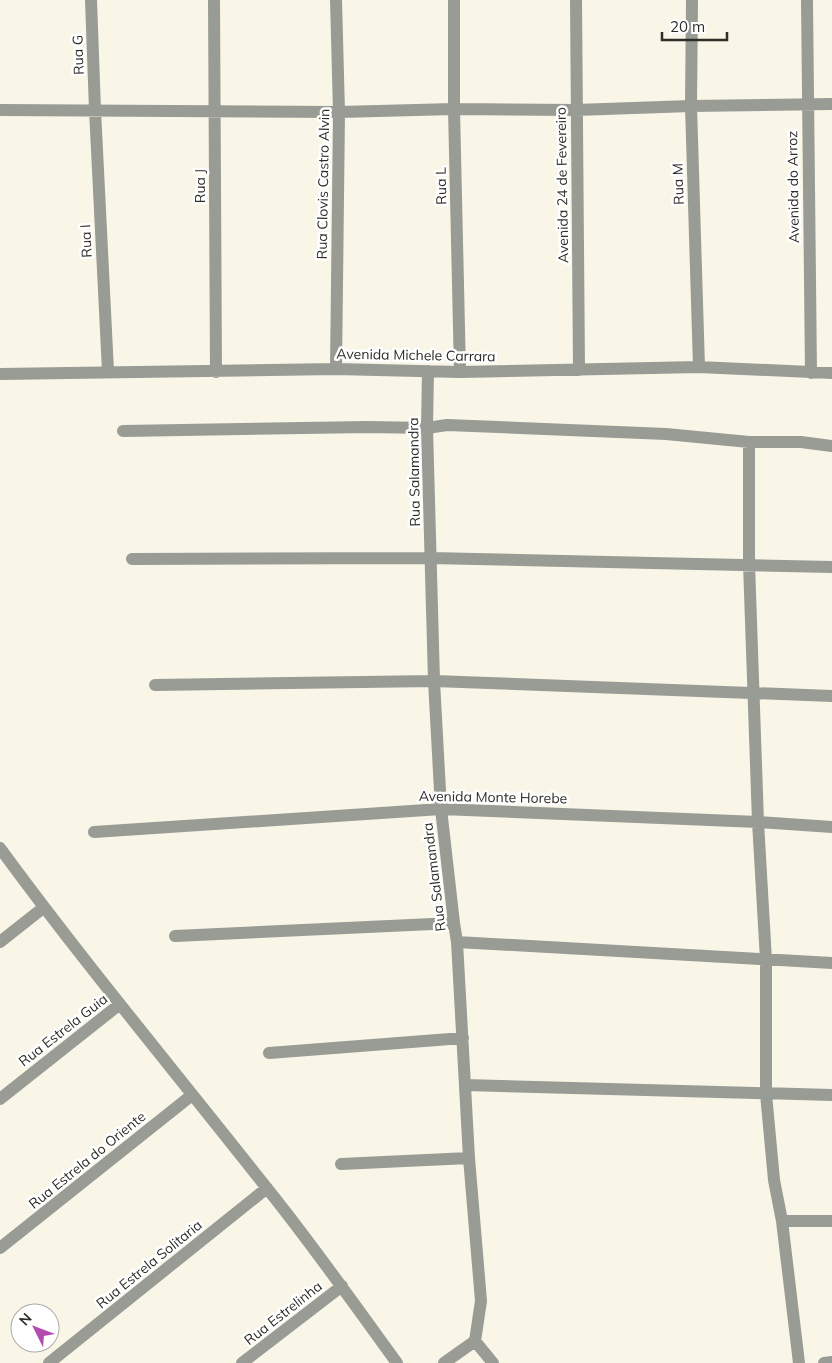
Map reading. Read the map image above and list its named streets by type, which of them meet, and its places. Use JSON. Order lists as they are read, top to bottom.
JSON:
{
  "streets": {
    "street": [
      "Rua G",
      "Rua Clovis Castro Alvin",
      "Rua M",
      "Avenida 24 de Fevereiro",
      "Rua J",
      "Rua L",
      "Avenida do Arroz",
      "Rua I",
      "Avenida Michele Carrara",
      "Rua Salamandra",
      "Avenida Monte Horebe",
      "Rua Estrela Guia",
      "Rua Estrela do Oriente",
      "Rua Estrela Solitaria",
      "Rua Estrelinha"
    ]
  },
  "crossings": [
    ["Rua G", "Rua I"],
    ["Rua Clovis Castro Alvin", "Avenida Michele Carrara"],
    ["Rua M", "Avenida Michele Carrara"],
    ["Avenida 24 de Fevereiro", "Avenida Michele Carrara"],
    ["Rua J", "Avenida Michele Carrara"],
    ["Rua L", "Avenida Michele Carrara"],
    ["Avenida do Arroz", "Avenida Michele Carrara"],
    ["Rua I", "Avenida Michele Carrara"],
    ["Avenida Michele Carrara", "Rua Salamandra"],
    ["Rua Salamandra", "Avenida Monte Horebe"]
  ],
  "scale_bar": "20 m",
  "north": "top left"
}
